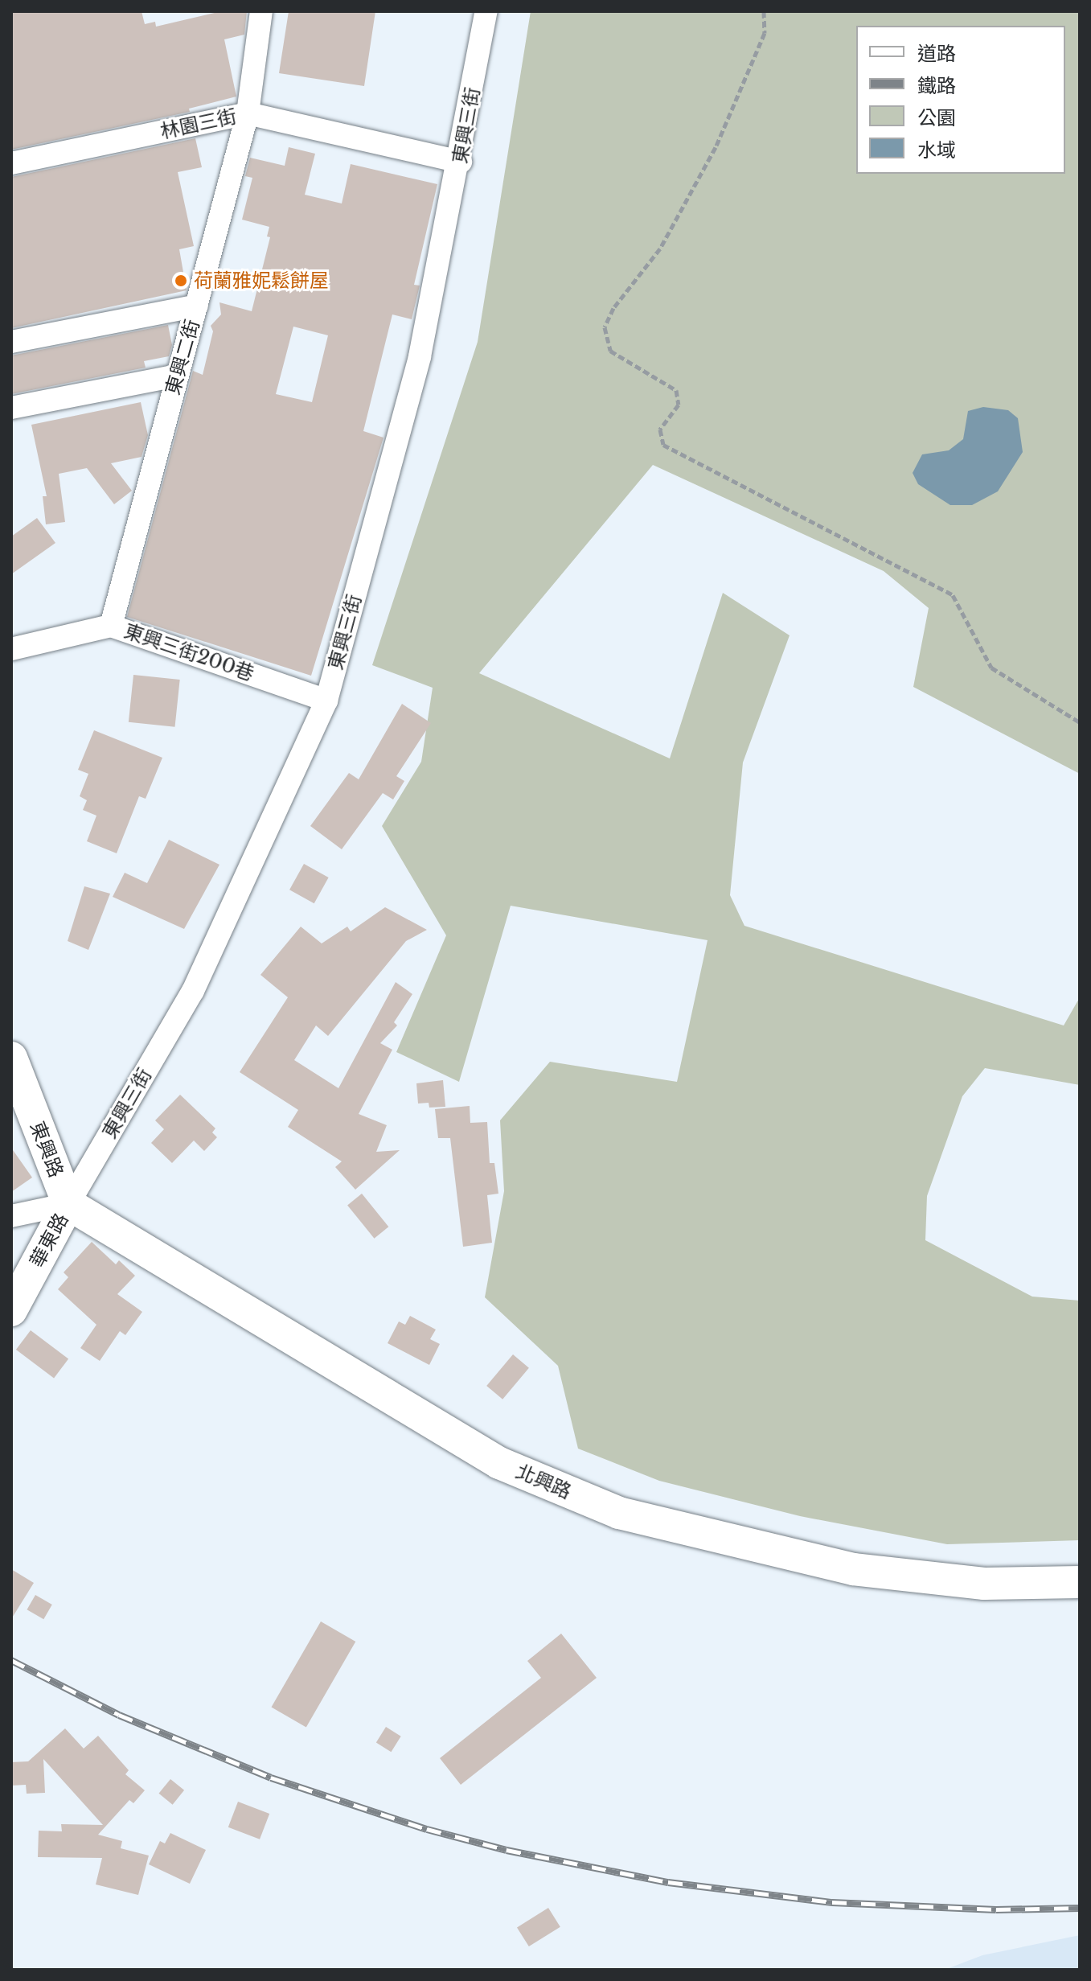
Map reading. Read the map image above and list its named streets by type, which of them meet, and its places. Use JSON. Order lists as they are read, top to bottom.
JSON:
{
  "streets": {
    "street": [
      "林園三街",
      "東興三街",
      "東興二街",
      "東興三街200巷",
      "東興路",
      "華東路",
      "北興路"
    ]
  },
  "crossings": [
    ["林園三街", "東興三街"],
    ["林園三街", "東興二街"],
    ["東興三街", "東興三街200巷"],
    ["東興三街", "東興路"],
    ["東興三街", "華東路"],
    ["東興三街", "北興路"],
    ["東興二街", "東興三街200巷"],
    ["東興路", "華東路"],
    ["東興路", "北興路"],
    ["華東路", "北興路"]
  ],
  "places": ["荷蘭雅妮鬆餅屋"],
  "legend": [
    "道路",
    "鐵路",
    "公園",
    "水域"
  ]
}
